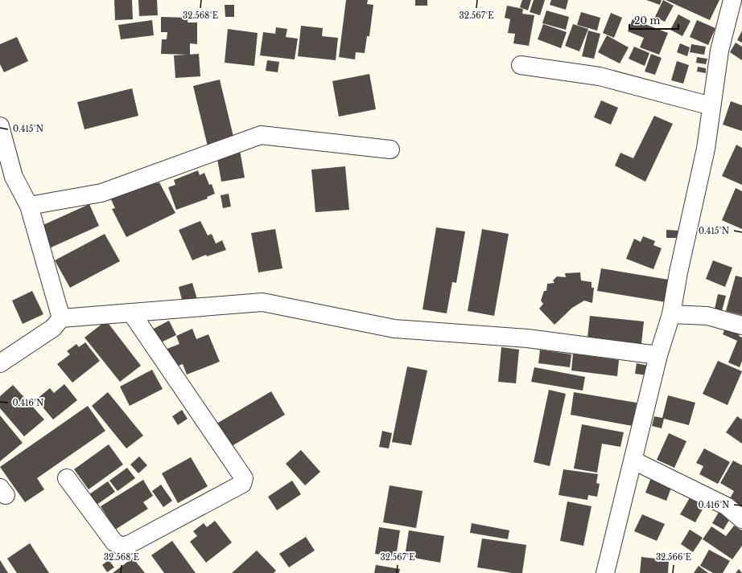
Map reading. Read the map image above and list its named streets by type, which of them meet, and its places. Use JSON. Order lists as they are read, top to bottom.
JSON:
{
  "scale_bar": "20 m",
  "coordinates": [
    "32.568°E",
    "32.567°E",
    "0.415°N",
    "0.416°N",
    "32.566°E"
  ]
}
